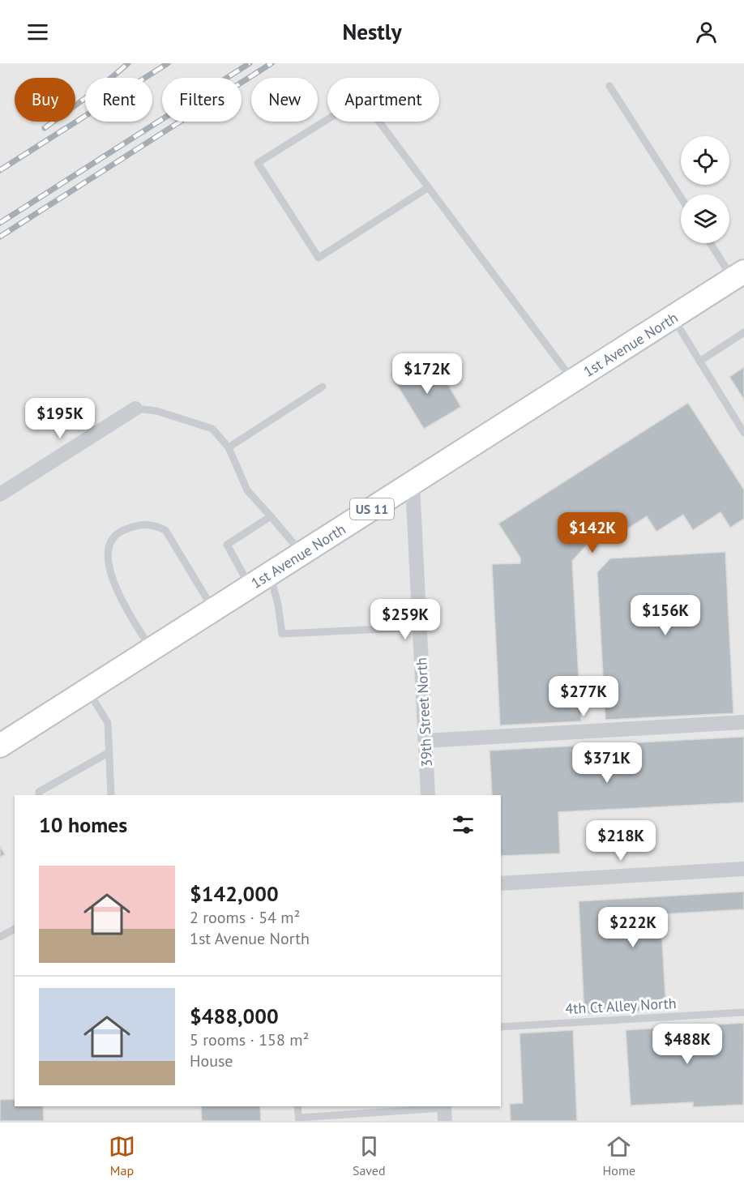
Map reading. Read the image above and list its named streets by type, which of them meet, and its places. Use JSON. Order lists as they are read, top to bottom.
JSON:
{
  "streets": {
    "main road": ["1st Avenue North", "US 11"],
    "street": ["39th Street North"],
    "lane": ["4th Ct Alley North"]
  },
  "crossings": [
    ["1st Avenue North", "39th Street North"]
  ],
  "page": {
    "header": "Nestly",
    "chip": [
      "Buy",
      "Rent",
      "Filters",
      "New",
      "Apartment"
    ],
    "price": [
      "$172K",
      "$195K",
      "$142K",
      "$156K",
      "$259K",
      "$277K",
      "$371K",
      "$218K",
      "$222K",
      "$488K"
    ],
    "heading": "10 homes",
    "list": [
      {
        "name": "$142,000",
        "note": "2 rooms · 54 m² · 1st Avenue North"
      },
      {
        "name": "$488,000",
        "note": "5 rooms · 158 m² · House"
      }
    ],
    "tabs": ["Map", "Saved", "Home"]
  }
}
